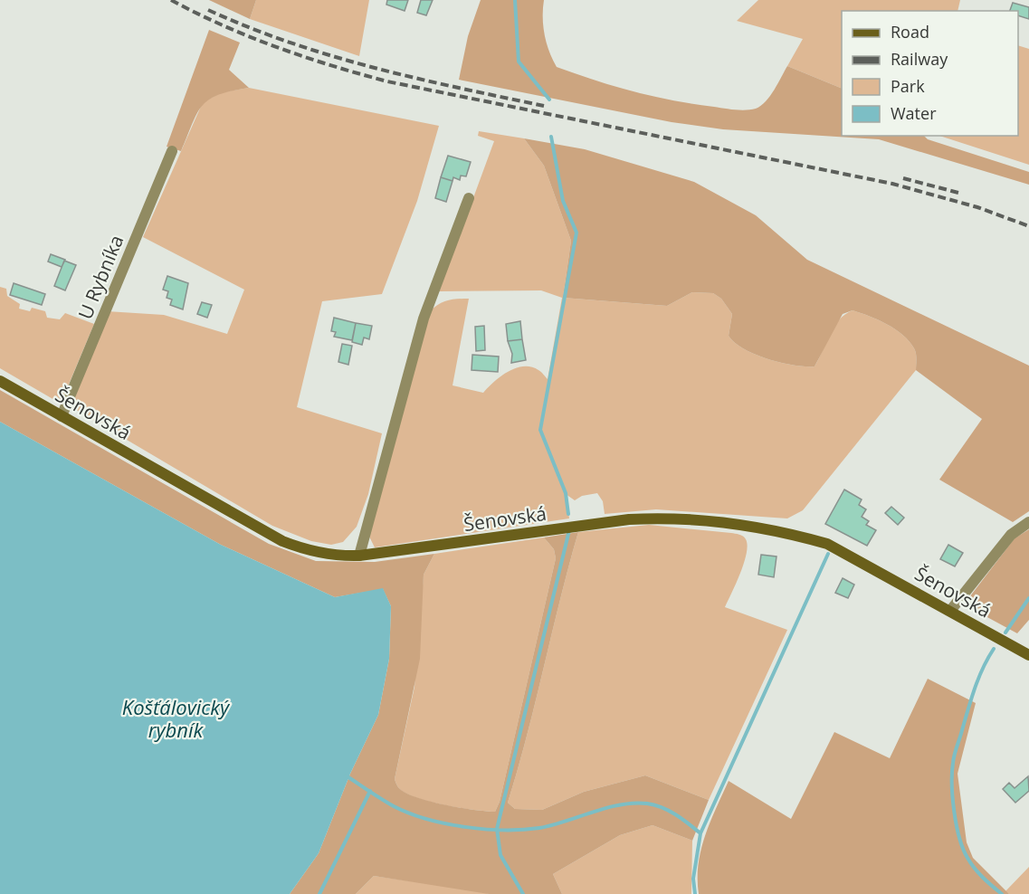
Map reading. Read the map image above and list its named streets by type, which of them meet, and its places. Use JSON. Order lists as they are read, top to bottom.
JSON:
{
  "streets": {
    "street": ["U Rybníka", "Šenovská"]
  },
  "crossings": [
    ["U Rybníka", "Šenovská"]
  ],
  "water": ["Košťálovický rybník"],
  "legend": [
    "Road",
    "Railway",
    "Park",
    "Water"
  ]
}
